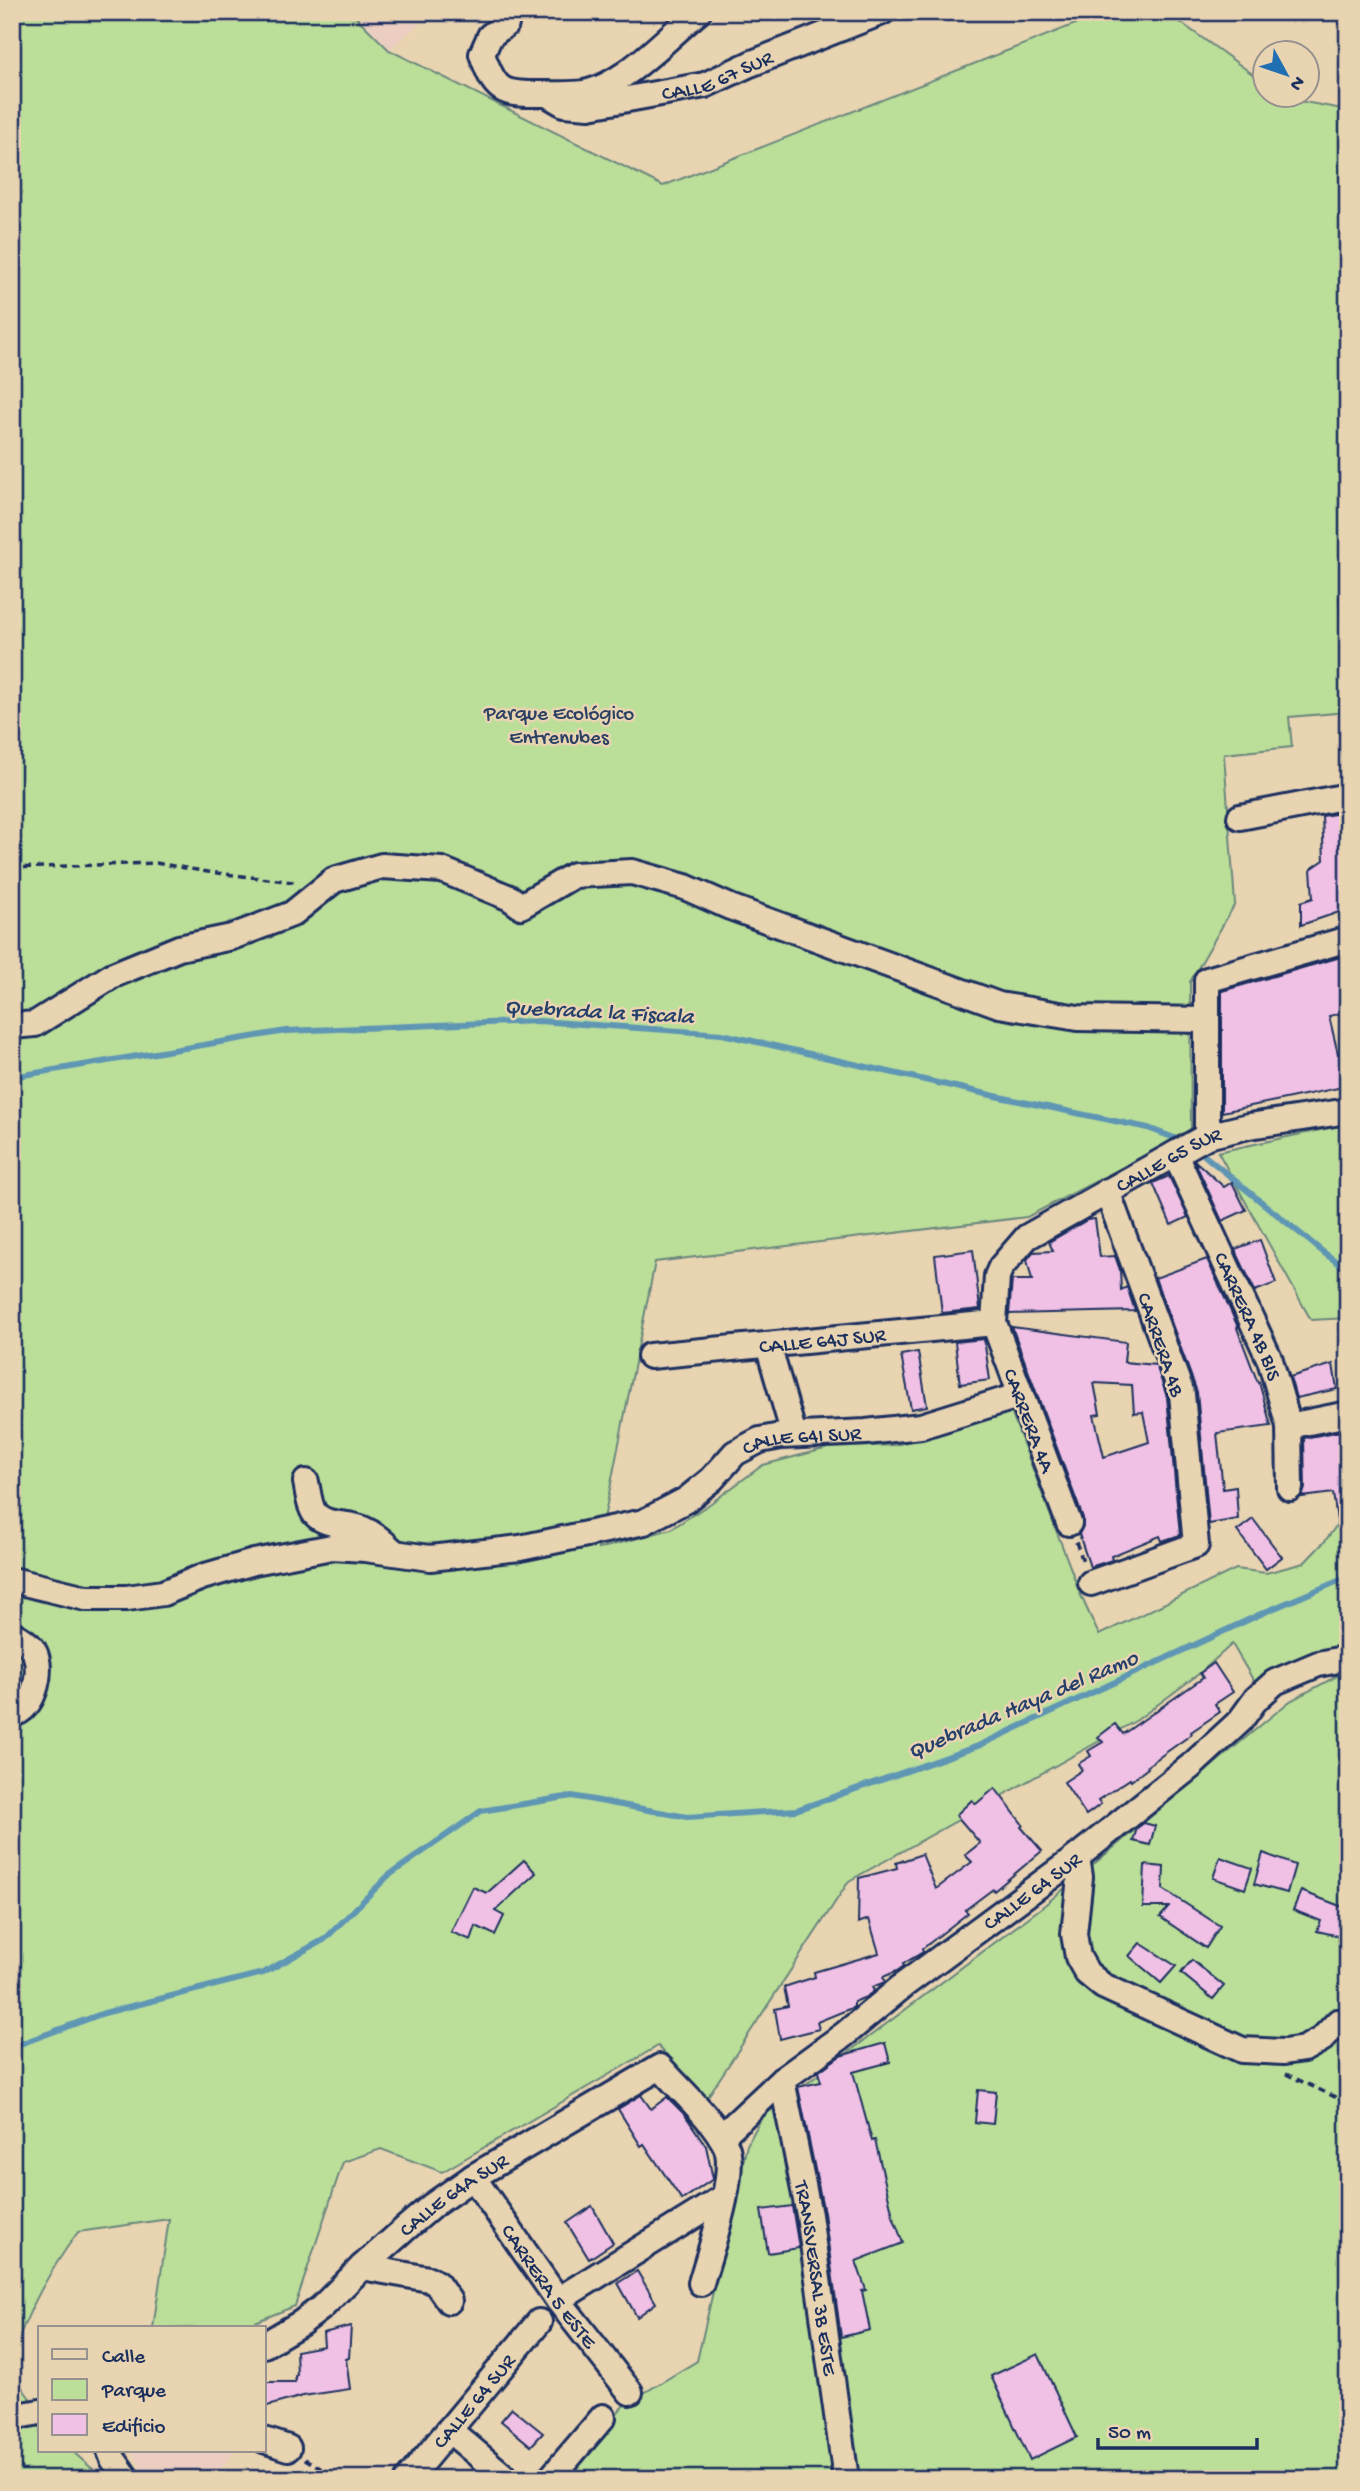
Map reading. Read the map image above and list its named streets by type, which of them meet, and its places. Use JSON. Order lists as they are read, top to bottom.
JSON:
{
  "streets": {
    "street": [
      "CALLE 67 SUR",
      "CALLE 65 SUR",
      "CARRERA 4B BIS",
      "CALLE 64J SUR",
      "CARRERA 4B",
      "CARRERA 4A",
      "CALLE 64I SUR",
      "CALLE 64 SUR",
      "CALLE 64A SUR",
      "TRANSVERSAL 3B ESTE",
      "CARRERA 5 ESTE"
    ]
  },
  "crossings": [
    ["CALLE 65 SUR", "CARRERA 4B BIS"],
    ["CALLE 65 SUR", "CARRERA 4B"],
    ["CALLE 65 SUR", "CARRERA 4A"],
    ["CALLE 64J SUR", "CARRERA 4A"],
    ["CARRERA 4A", "CALLE 64I SUR"],
    ["CALLE 64 SUR", "CALLE 64A SUR"],
    ["CALLE 64 SUR", "TRANSVERSAL 3B ESTE"],
    ["CALLE 64A SUR", "CARRERA 5 ESTE"]
  ],
  "water": ["Quebrada la Fiscala", "Quebrada Haya del Ramo"],
  "parks": ["Parque Ecológico Entrenubes"],
  "legend": ["Calle", "Parque", "Edificio"],
  "scale_bar": "50 m",
  "north": "bottom right"
}
